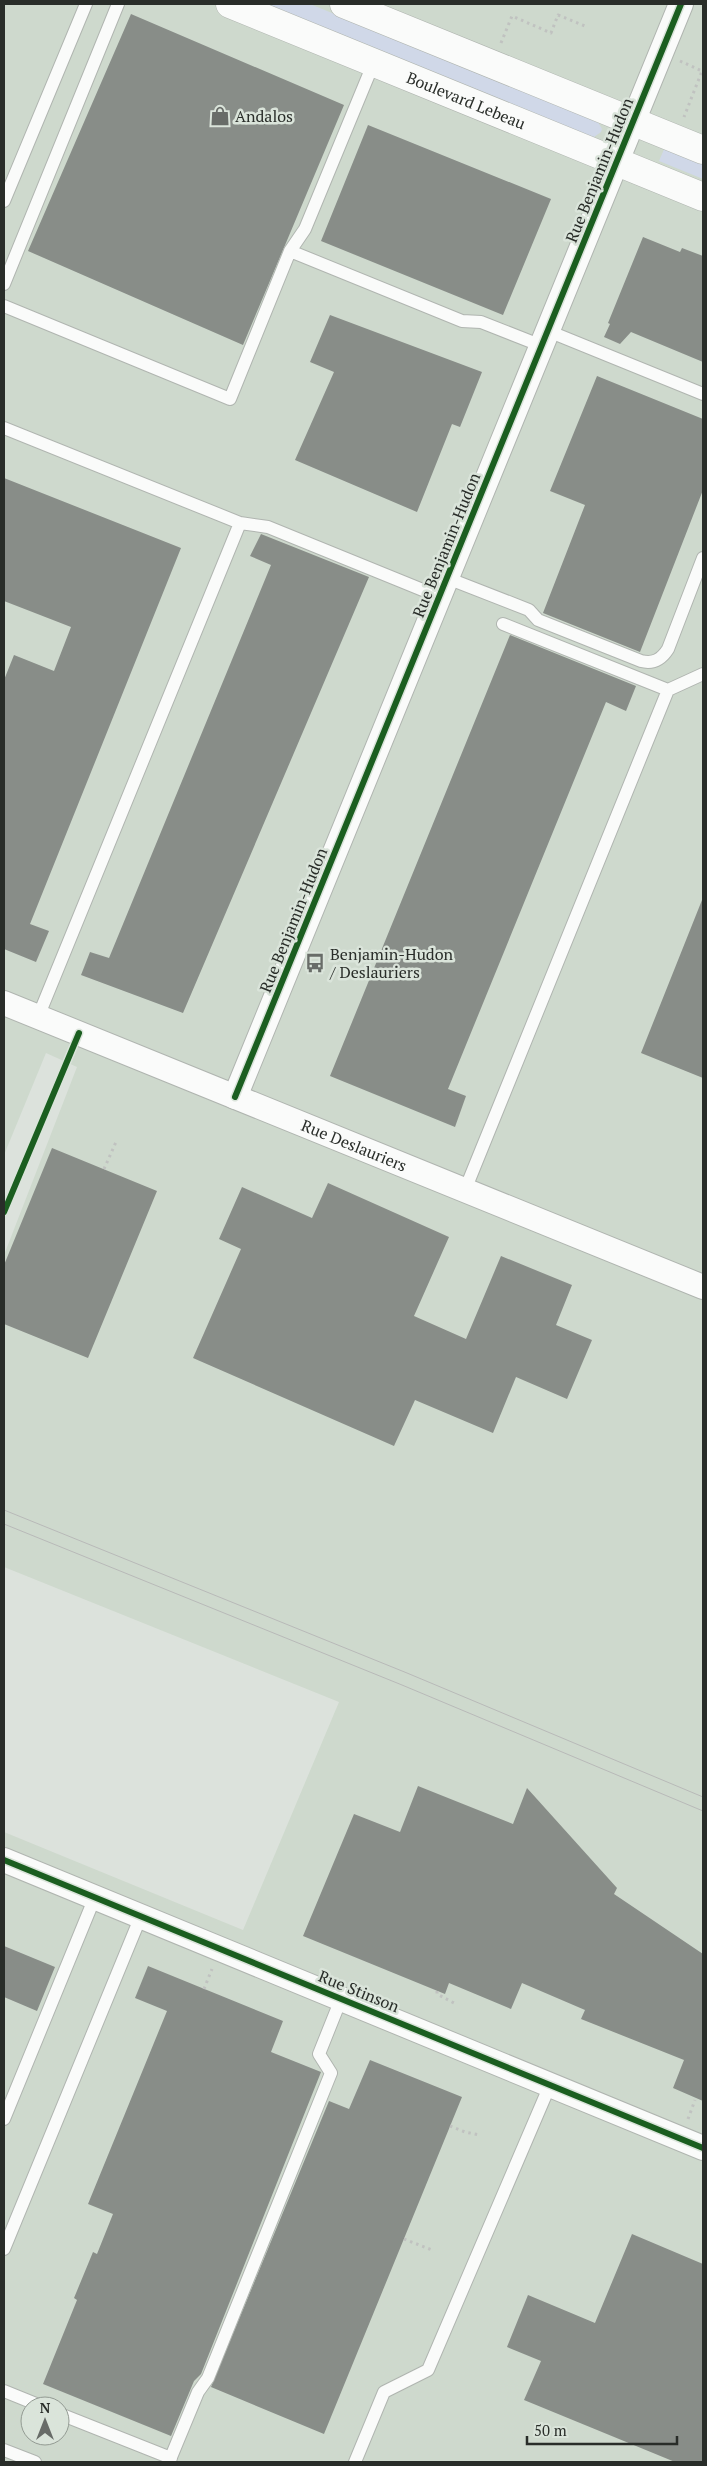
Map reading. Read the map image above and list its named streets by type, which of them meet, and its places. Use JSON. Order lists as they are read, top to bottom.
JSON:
{
  "streets": {
    "street": [
      "Boulevard Lebeau",
      "Rue Benjamin-Hudon",
      "Rue Deslauriers",
      "Rue Stinson"
    ]
  },
  "crossings": [
    ["Boulevard Lebeau", "Rue Benjamin-Hudon"],
    ["Rue Benjamin-Hudon", "Rue Deslauriers"]
  ],
  "places": {
    "shop": ["Andalos"],
    "bus stop": ["Benjamin-Hudon / Deslauriers"]
  },
  "scale_bar": "50 m",
  "north": "top"
}
